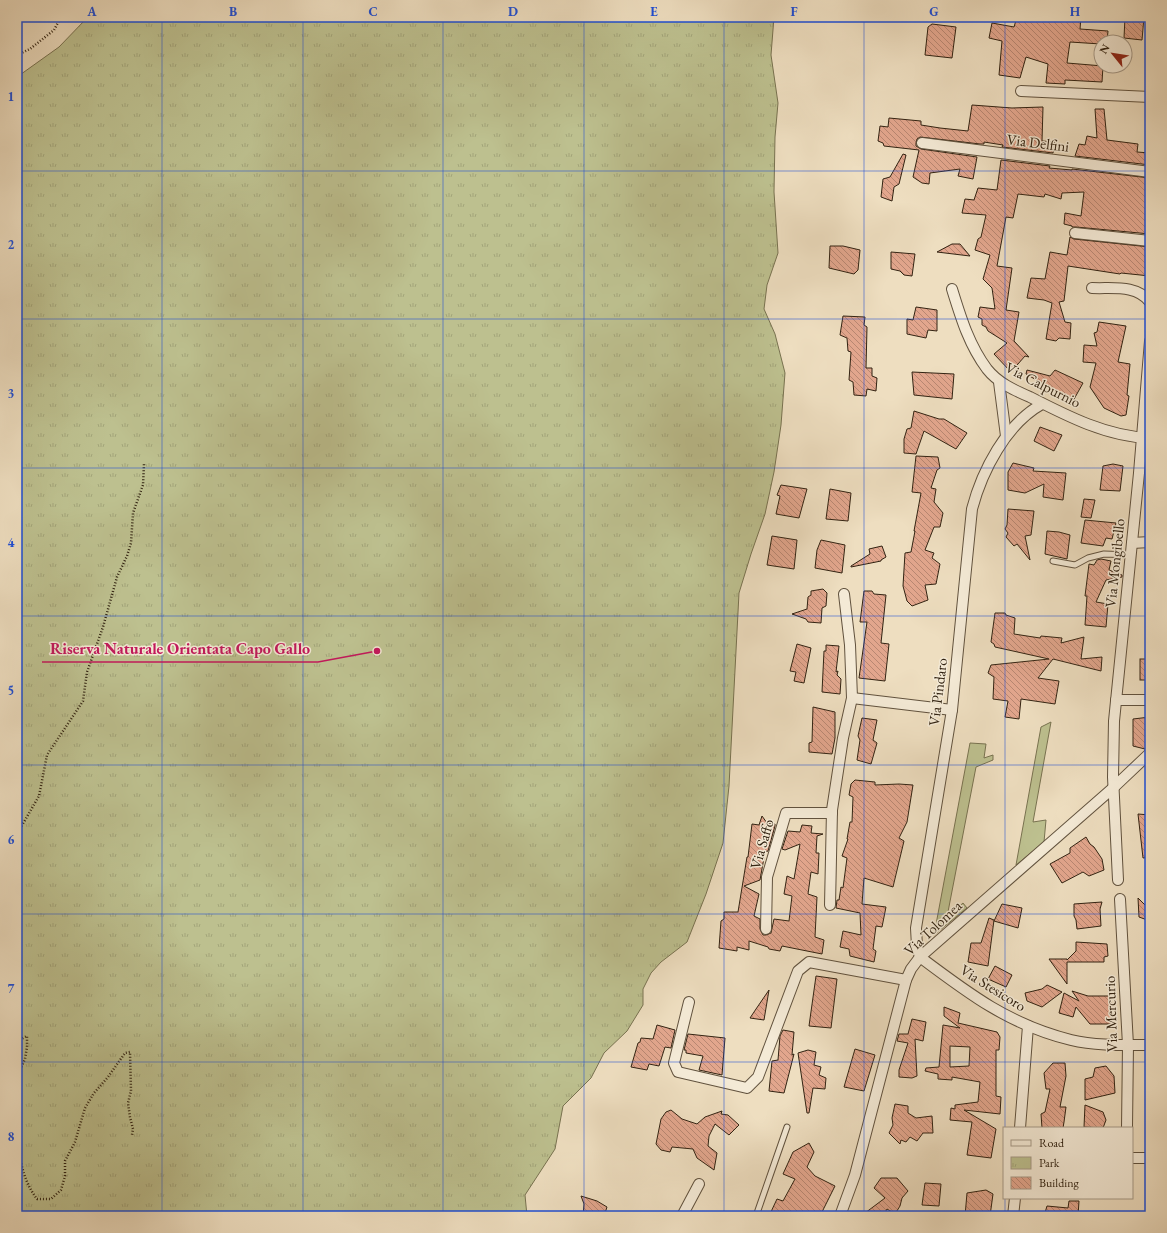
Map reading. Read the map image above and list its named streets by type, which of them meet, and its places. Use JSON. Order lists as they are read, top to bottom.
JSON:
{
  "streets": {
    "street": [
      "Via Delfini",
      "Via Calpurnio",
      "Via Mongibello",
      "Via Pindaro",
      "Via Saffo",
      "Via Tolomea",
      "Via Stesicoro",
      "Via Mercurio"
    ]
  },
  "crossings": [
    ["Via Calpurnio", "Via Mongibello"],
    ["Via Calpurnio", "Via Pindaro"],
    ["Via Mongibello", "Via Tolomea"],
    ["Via Pindaro", "Via Tolomea"],
    ["Via Pindaro", "Via Stesicoro"],
    ["Via Tolomea", "Via Stesicoro"],
    ["Via Stesicoro", "Via Mercurio"]
  ],
  "places": ["Riserva Naturale Orientata Capo Gallo"],
  "legend": ["Road", "Park", "Building"],
  "north": "top left",
  "grid": {
    "columns": [
      "A",
      "B",
      "C",
      "D",
      "E",
      "F",
      "G",
      "H"
    ],
    "rows": [
      "1",
      "2",
      "3",
      "4",
      "5",
      "6",
      "7",
      "8"
    ]
  }
}
